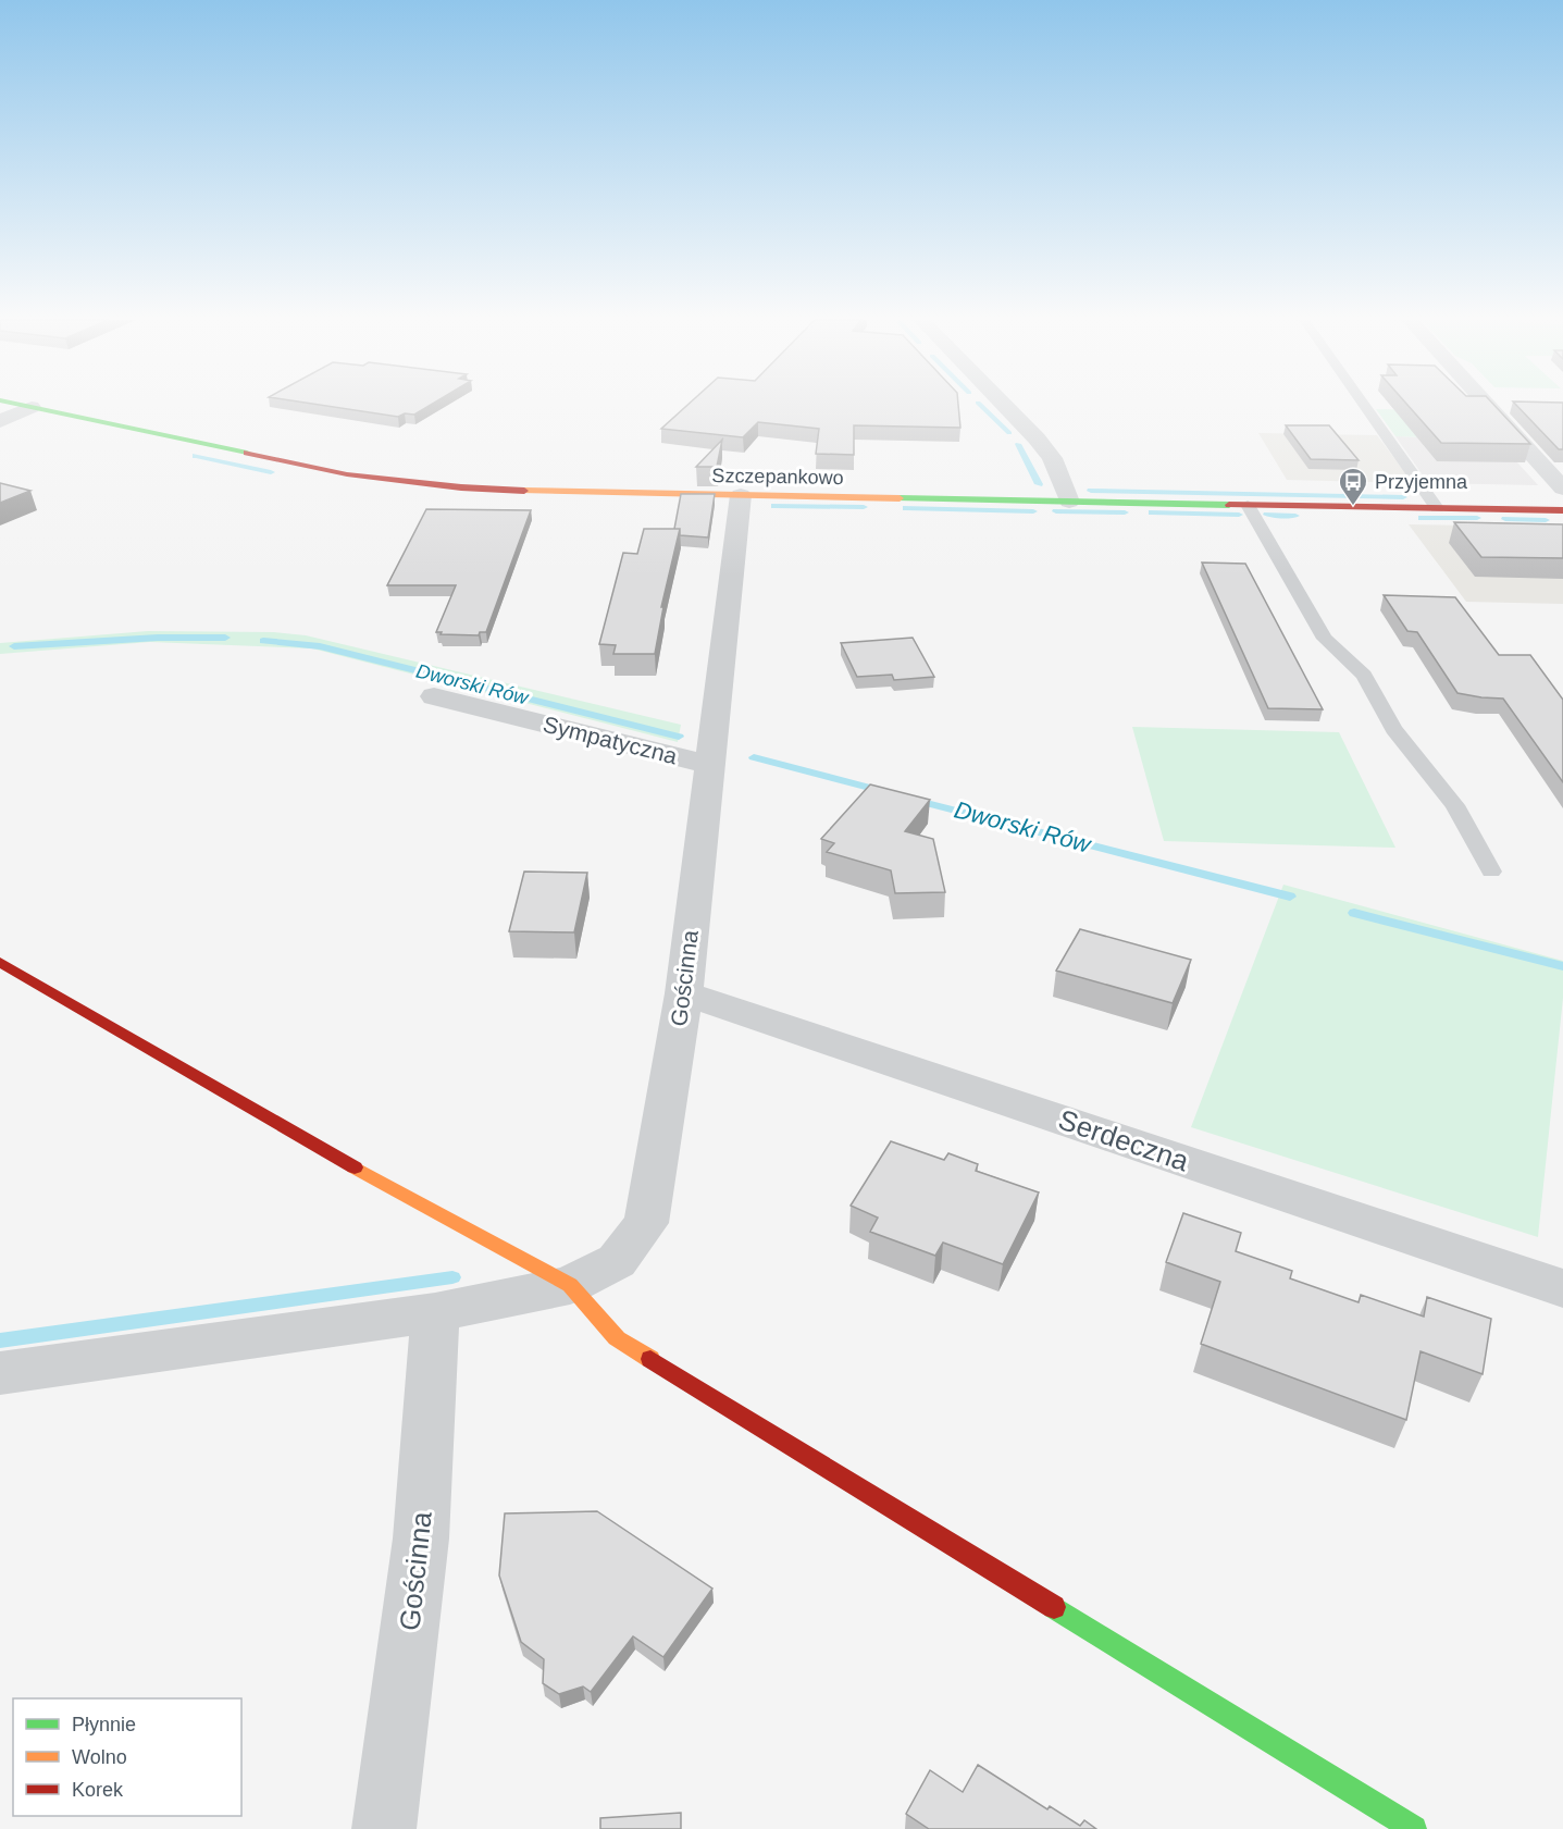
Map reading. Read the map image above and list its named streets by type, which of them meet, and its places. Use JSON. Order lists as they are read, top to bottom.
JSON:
{
  "streets": {
    "street": [
      "Szczepankowo",
      "Sympatyczna",
      "Gościnna",
      "Serdeczna"
    ]
  },
  "crossings": [
    ["Szczepankowo", "Gościnna"],
    ["Sympatyczna", "Gościnna"],
    ["Gościnna", "Serdeczna"]
  ],
  "water": ["Dworski Rów"],
  "places": {
    "bus stop": ["Przyjemna"]
  },
  "legend": ["Płynnie", "Wolno", "Korek"]
}
